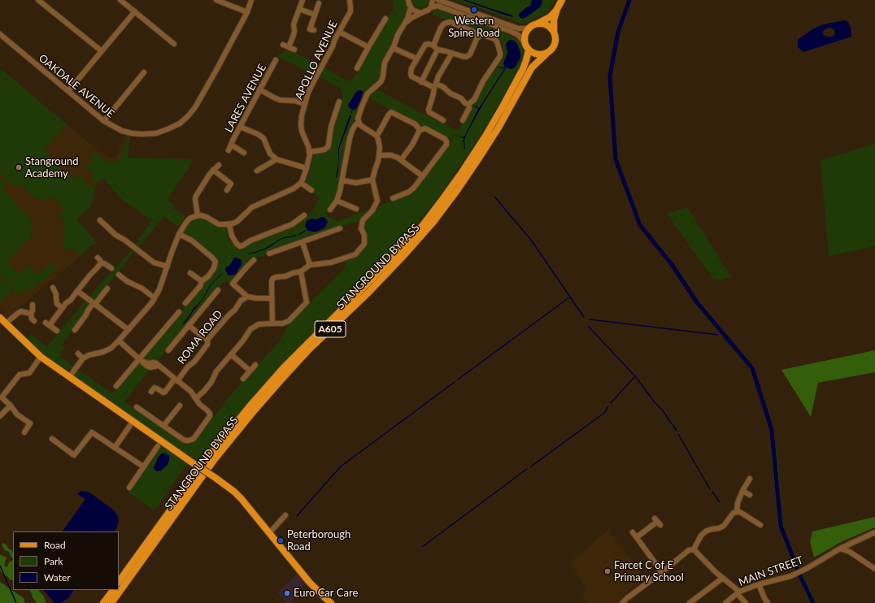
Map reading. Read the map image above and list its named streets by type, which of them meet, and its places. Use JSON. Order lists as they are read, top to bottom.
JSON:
{
  "streets": {
    "main road": ["STANGROUND BYPASS", "A605"],
    "street": [
      "APOLLO AVENUE",
      "OAKDALE AVENUE",
      "LARES AVENUE",
      "ROMA ROAD",
      "MAIN STREET"
    ]
  },
  "places": [
    "Western Spine Road",
    "Stanground Academy",
    "Peterborough Road",
    "Farcet C of E Primary School",
    "Euro Car Care"
  ],
  "legend": ["Road", "Park", "Water"]
}
